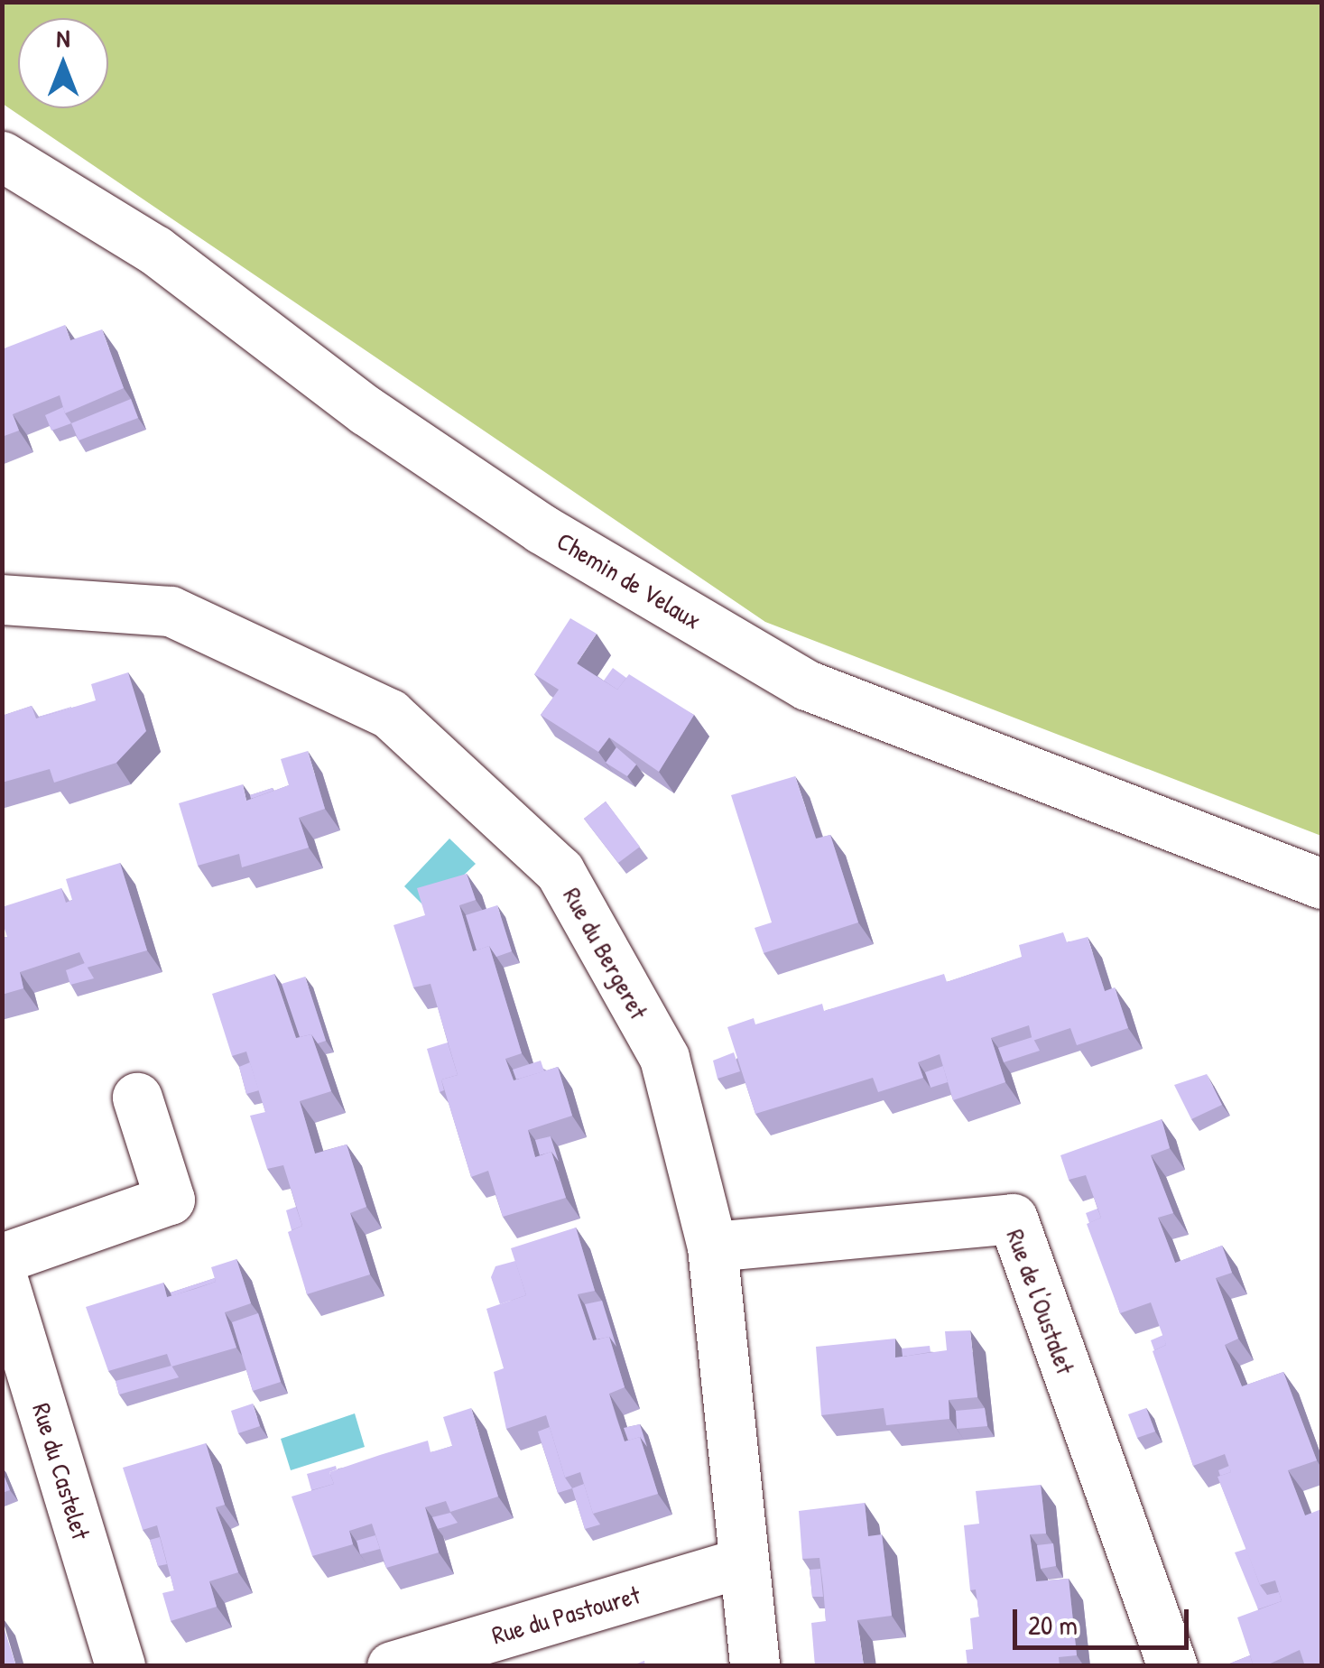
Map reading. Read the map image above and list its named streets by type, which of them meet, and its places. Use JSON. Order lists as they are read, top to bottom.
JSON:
{
  "streets": {
    "street": [
      "Chemin de Velaux",
      "Rue du Bergeret",
      "Rue de l'Oustalet",
      "Rue du Castelet",
      "Rue du Pastouret"
    ]
  },
  "crossings": [
    ["Rue du Bergeret", "Rue de l'Oustalet"],
    ["Rue du Bergeret", "Rue du Pastouret"]
  ],
  "scale_bar": "20 m",
  "north": "top"
}
